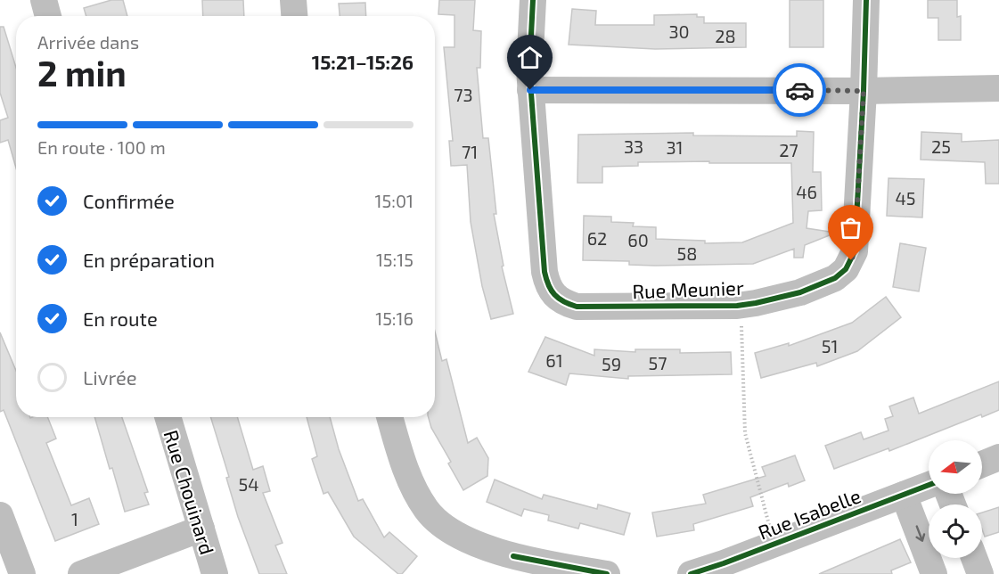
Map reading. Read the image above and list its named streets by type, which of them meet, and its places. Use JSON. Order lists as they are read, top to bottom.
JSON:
{
  "streets": {
    "street": ["Rue Meunier", "Rue Chouinard", "Rue Isabelle"]
  },
  "house_numbers": [
    "30",
    "28",
    "73",
    "33",
    "25",
    "31",
    "27",
    "71",
    "46",
    "45",
    "62",
    "60",
    "58",
    "51",
    "61",
    "57",
    "59",
    "54",
    "1"
  ],
  "north": "left",
  "page": {
    "heading": ["2 min", "Arrivée dans", "15:21–15:26"],
    "bar": "En route · 100 m",
    "list": [
      ["Confirmée", "15:01"],
      ["En préparation", "15:15"],
      ["En route", "15:16"],
      "Livrée"
    ]
  }
}
